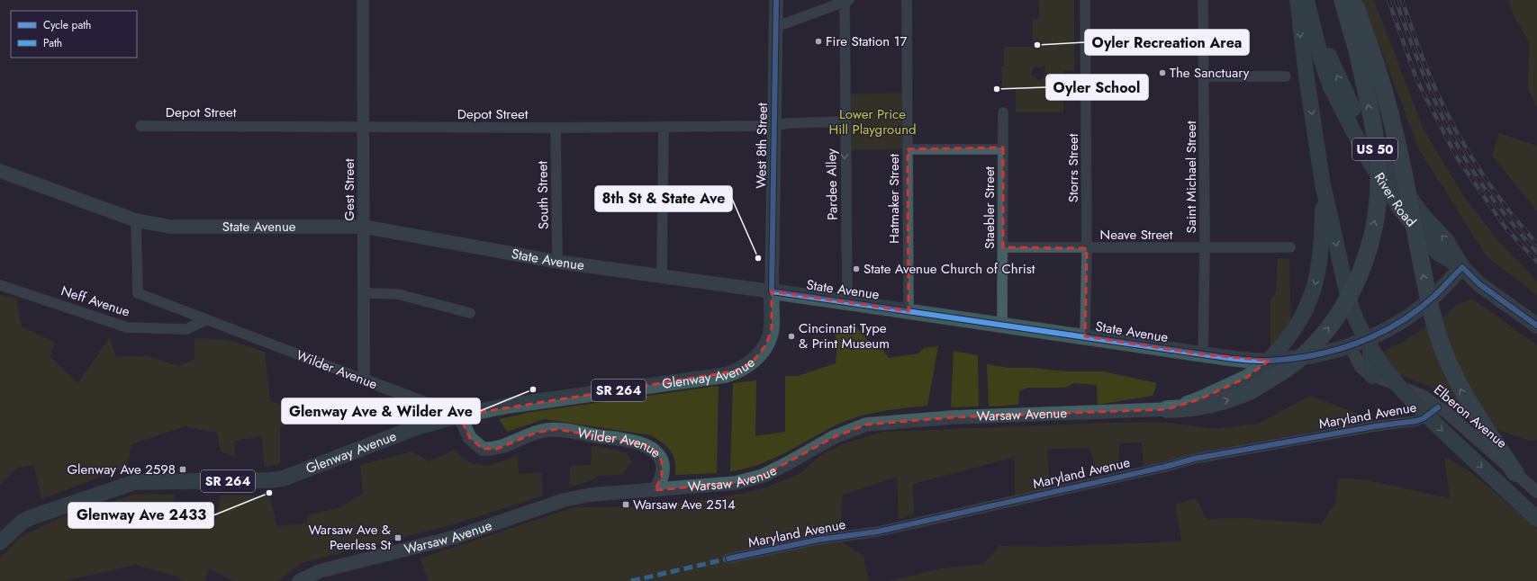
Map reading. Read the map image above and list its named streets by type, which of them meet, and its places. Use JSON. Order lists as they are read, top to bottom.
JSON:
{
  "streets": {
    "main road": [
      "West 8th Street",
      "US 50",
      "River Road",
      "State Avenue",
      "Wilder Avenue",
      "Glenway Avenue",
      "SR 264",
      "Warsaw Avenue"
    ],
    "street": [
      "Depot Street",
      "Storrs Street",
      "Saint Michael Street",
      "Pardee Alley",
      "Gest Street",
      "South Street",
      "Hatmaker Street",
      "Staebler Street",
      "Neave Street",
      "Neff Avenue",
      "Maryland Avenue",
      "Elberon Avenue"
    ]
  },
  "crossings": [
    ["Depot Street", "West 8th Street"],
    ["Depot Street", "Pardee Alley"],
    ["Depot Street", "Gest Street"],
    ["Depot Street", "South Street"],
    ["West 8th Street", "State Avenue"],
    ["West 8th Street", "Glenway Avenue"],
    ["Storrs Street", "State Avenue"],
    ["Storrs Street", "Neave Street"],
    ["Saint Michael Street", "State Avenue"],
    ["Saint Michael Street", "Neave Street"],
    ["Pardee Alley", "State Avenue"],
    ["Gest Street", "State Avenue"],
    ["Gest Street", "Wilder Avenue"],
    ["South Street", "State Avenue"],
    ["Hatmaker Street", "State Avenue"],
    ["River Road", "State Avenue"],
    ["Staebler Street", "State Avenue"],
    ["Staebler Street", "Neave Street"],
    ["State Avenue", "Wilder Avenue"],
    ["State Avenue", "Elberon Avenue"],
    ["Neff Avenue", "Wilder Avenue"],
    ["Wilder Avenue", "Glenway Avenue"],
    ["Wilder Avenue", "Warsaw Avenue"],
    ["Maryland Avenue", "Elberon Avenue"]
  ],
  "one_way": ["Pardee Alley"],
  "parks": ["Lower Price Hill Playground"],
  "places": {
    "other": [
      "Fire Station 17",
      "Oyler Recreation Area",
      "The Sanctuary",
      "Oyler School",
      "8th St & State Ave",
      "State Avenue Church of Christ",
      "Cincinnati Type & Print Museum",
      "Glenway Ave & Wilder Ave",
      "Glenway Ave 2433"
    ],
    "transit": ["Glenway Ave 2598", "Warsaw Ave 2514", "Warsaw Ave & Peerless St"]
  },
  "legend": ["Cycle path", "Path"]
}
